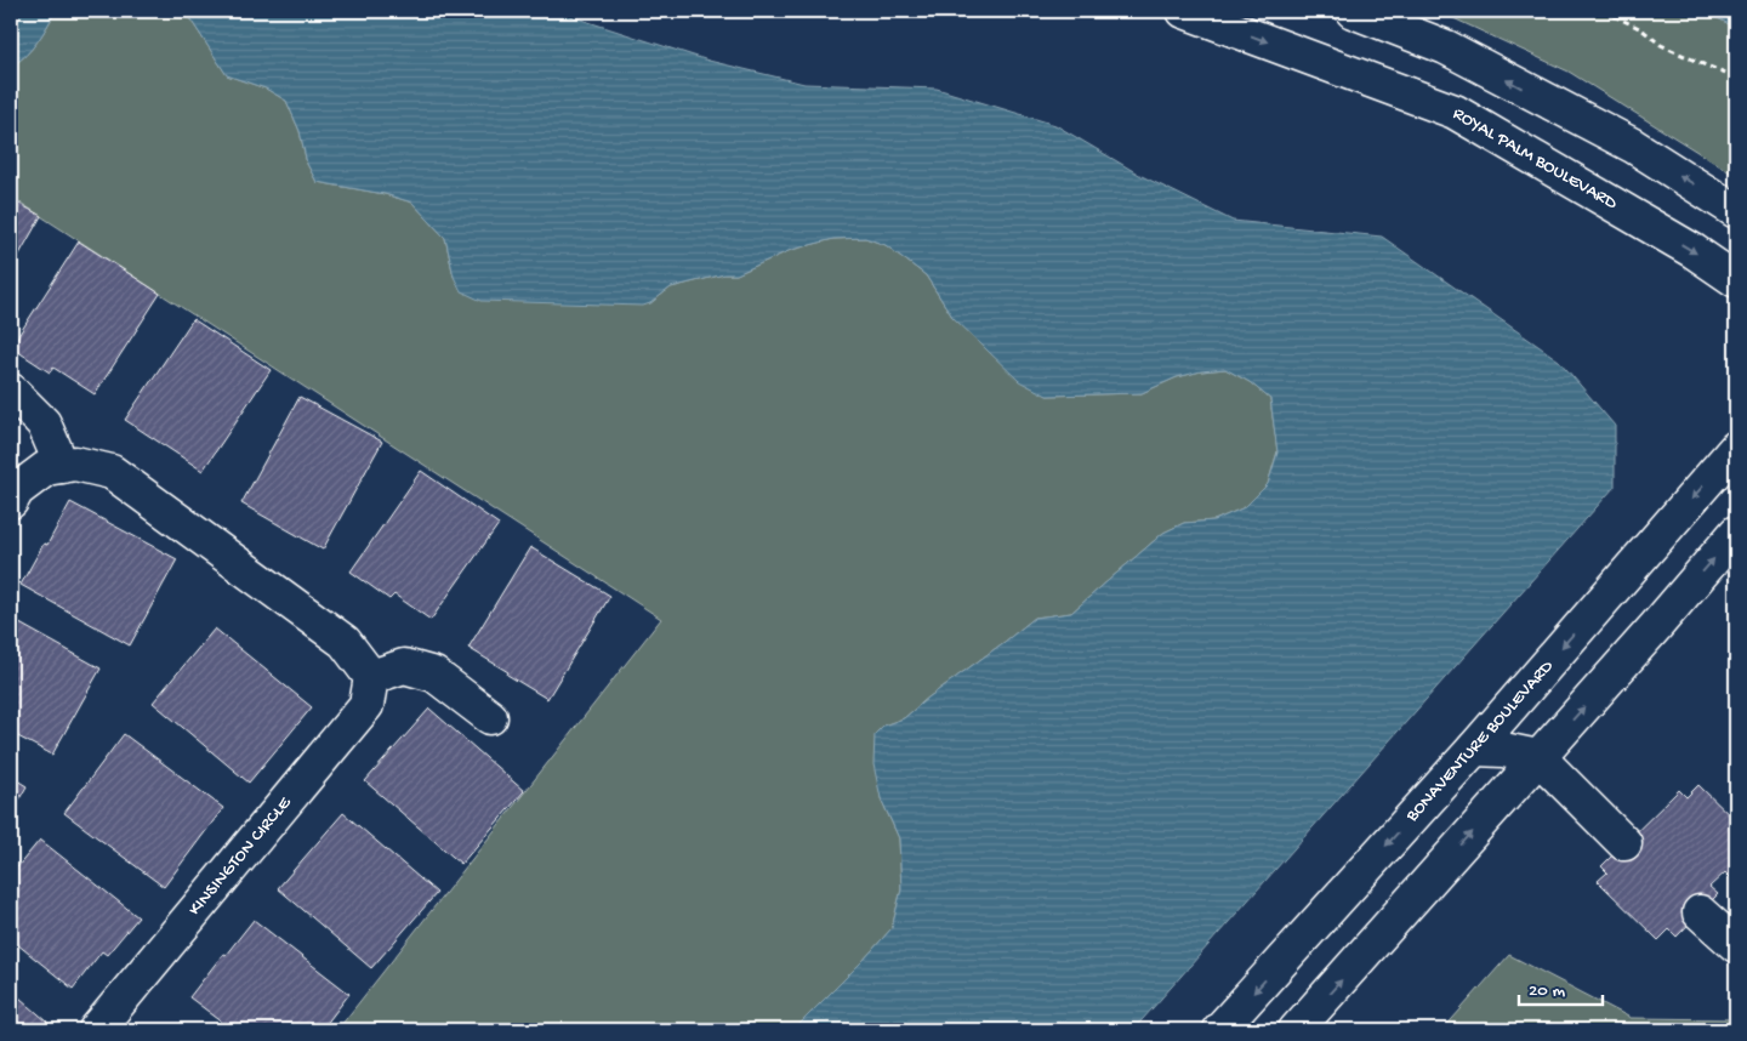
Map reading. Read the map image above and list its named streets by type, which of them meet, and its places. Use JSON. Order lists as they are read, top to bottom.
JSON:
{
  "streets": {
    "main road": ["ROYAL PALM BOULEVARD", "BONAVENTURE BOULEVARD", "KINSINGTON CIRCLE"]
  },
  "scale_bar": "20 m"
}
